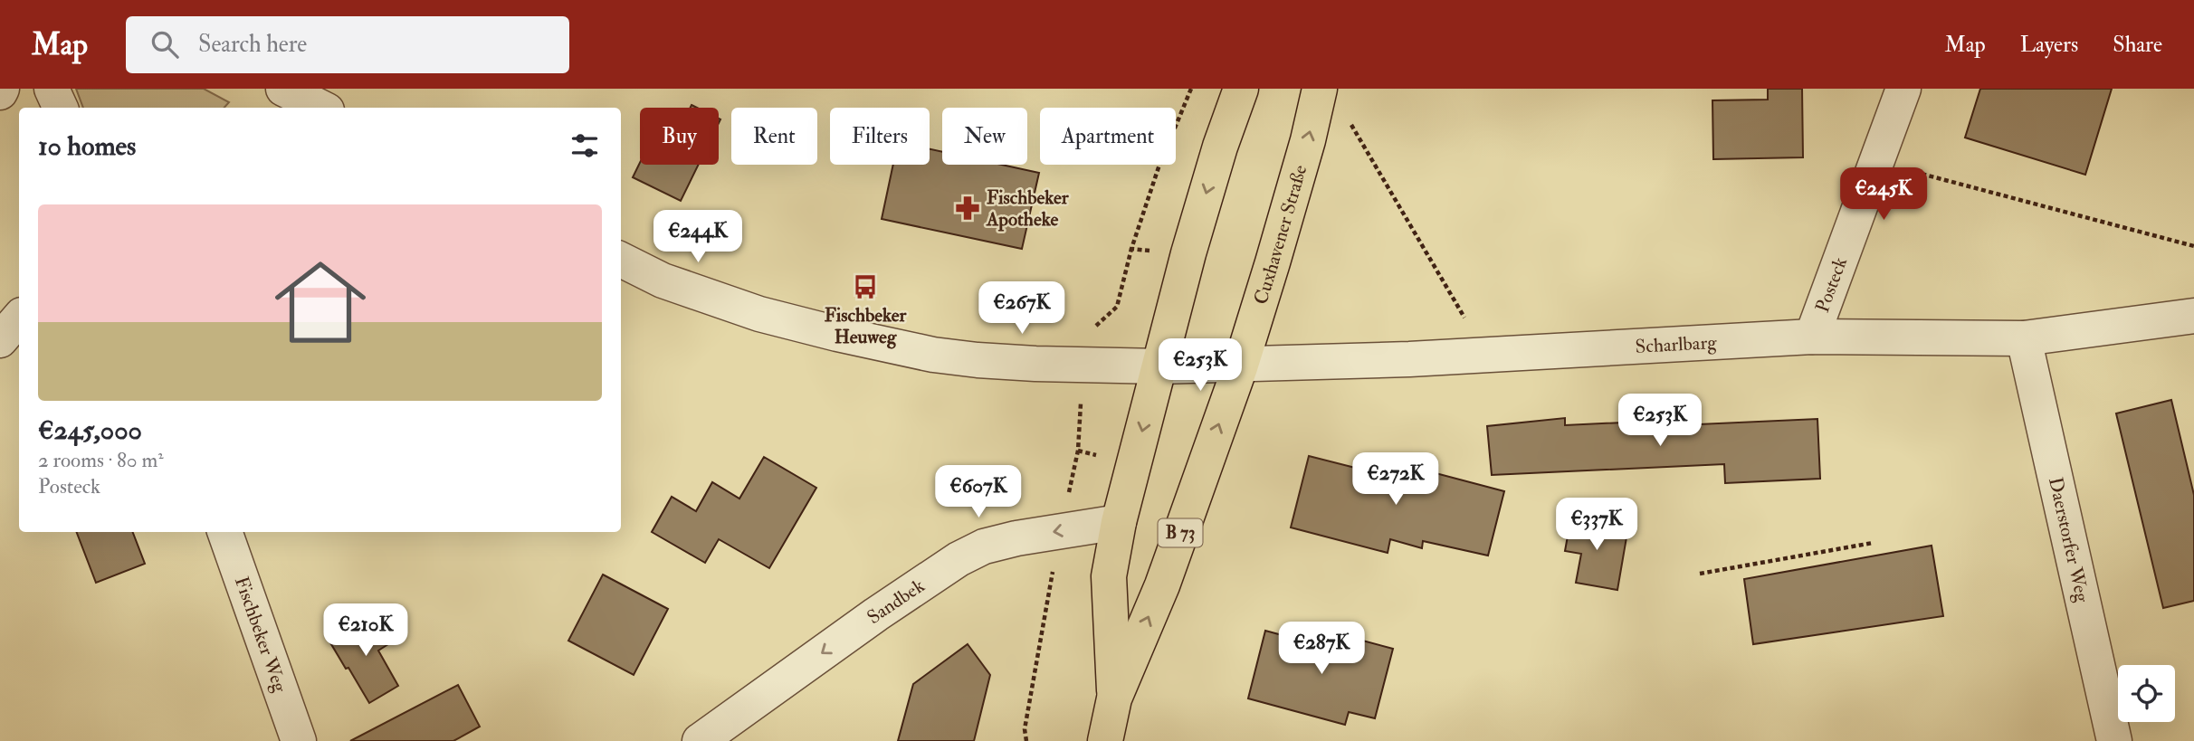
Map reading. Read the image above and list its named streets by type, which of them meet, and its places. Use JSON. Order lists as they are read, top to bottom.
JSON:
{
  "streets": {
    "main road": ["Cuxhavener Straße", "B 73"],
    "street": [
      "Posteck",
      "Scharlbarg",
      "Daerstorfer Weg",
      "Sandbek",
      "Fischbeker Weg"
    ]
  },
  "crossings": [
    ["Cuxhavener Straße", "Scharlbarg"],
    ["Cuxhavener Straße", "Sandbek"],
    ["Posteck", "Scharlbarg"],
    ["Scharlbarg", "Daerstorfer Weg"]
  ],
  "one_way": ["Sandbek"],
  "places": {
    "pharmacy": ["Fischbeker Apotheke"],
    "bus stop": ["Fischbeker Heuweg"]
  },
  "page": {
    "header": "Map",
    "search": "Search here",
    "nav": ["Map", "Layers", "Share"],
    "chip": [
      "Buy",
      "Rent",
      "Filters",
      "New",
      "Apartment"
    ],
    "heading": "10 homes",
    "price": [
      "€245K",
      "€244K",
      "€267K",
      "€253K",
      "€253K",
      "€272K",
      "€607K",
      "€337K",
      "€210K",
      "€287K"
    ],
    "list": [
      {
        "name": "€245,000",
        "note": "2 rooms · 80 m² · Posteck"
      }
    ]
  }
}
